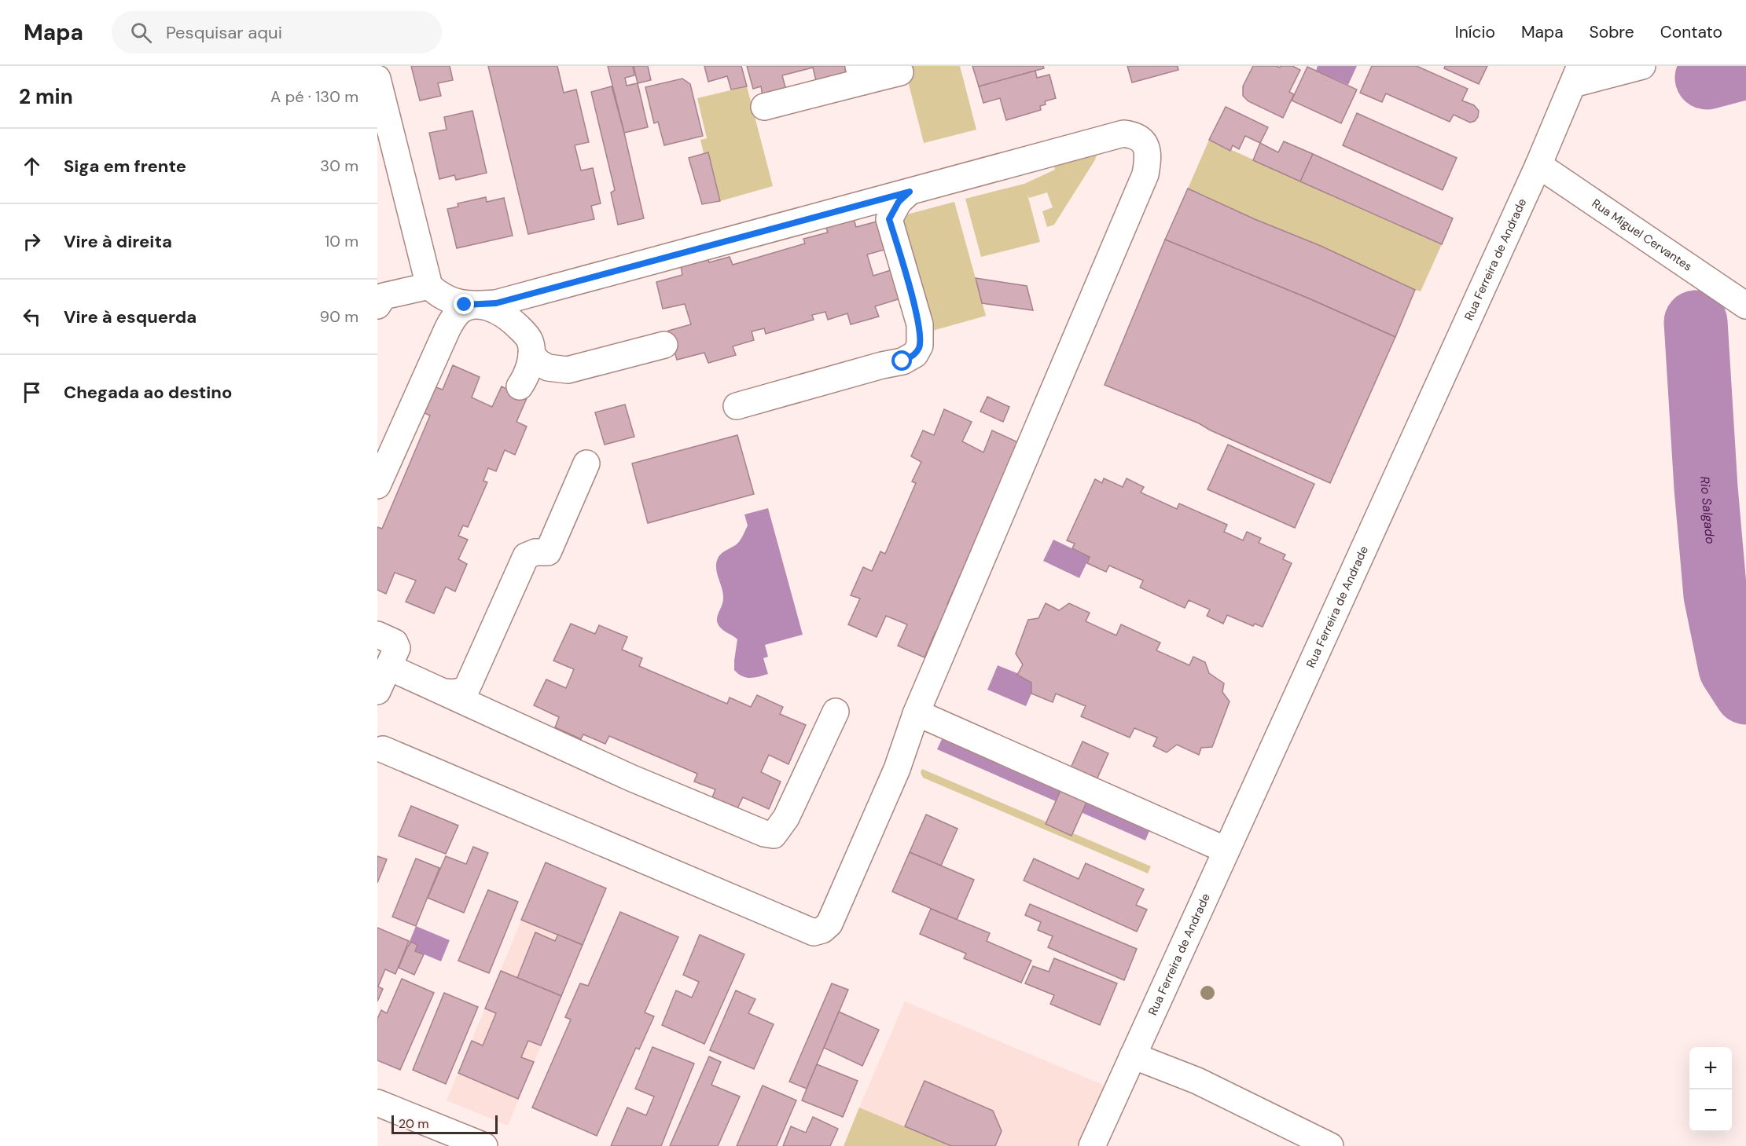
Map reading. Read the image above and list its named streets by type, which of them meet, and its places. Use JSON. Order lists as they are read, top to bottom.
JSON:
{
  "streets": {
    "street": ["Rua Miguel Cervantes", "Rua Ferreira de Andrade"]
  },
  "crossings": [
    ["Rua Miguel Cervantes", "Rua Ferreira de Andrade"]
  ],
  "water": ["Rio Salgado"],
  "scale_bar": "20 m",
  "page": {
    "header": "Mapa",
    "search": "Pesquisar aqui",
    "nav": [
      "Início",
      "Mapa",
      "Sobre",
      "Contato"
    ],
    "heading": ["2 min", "A pé · 130 m"],
    "list": [
      ["Siga em frente", "30 m"],
      ["Vire à direita", "10 m"],
      ["Vire à esquerda", "90 m"],
      "Chegada ao destino"
    ],
    "map_buttons": ["+", "−"],
    "scale": "20 m"
  }
}
